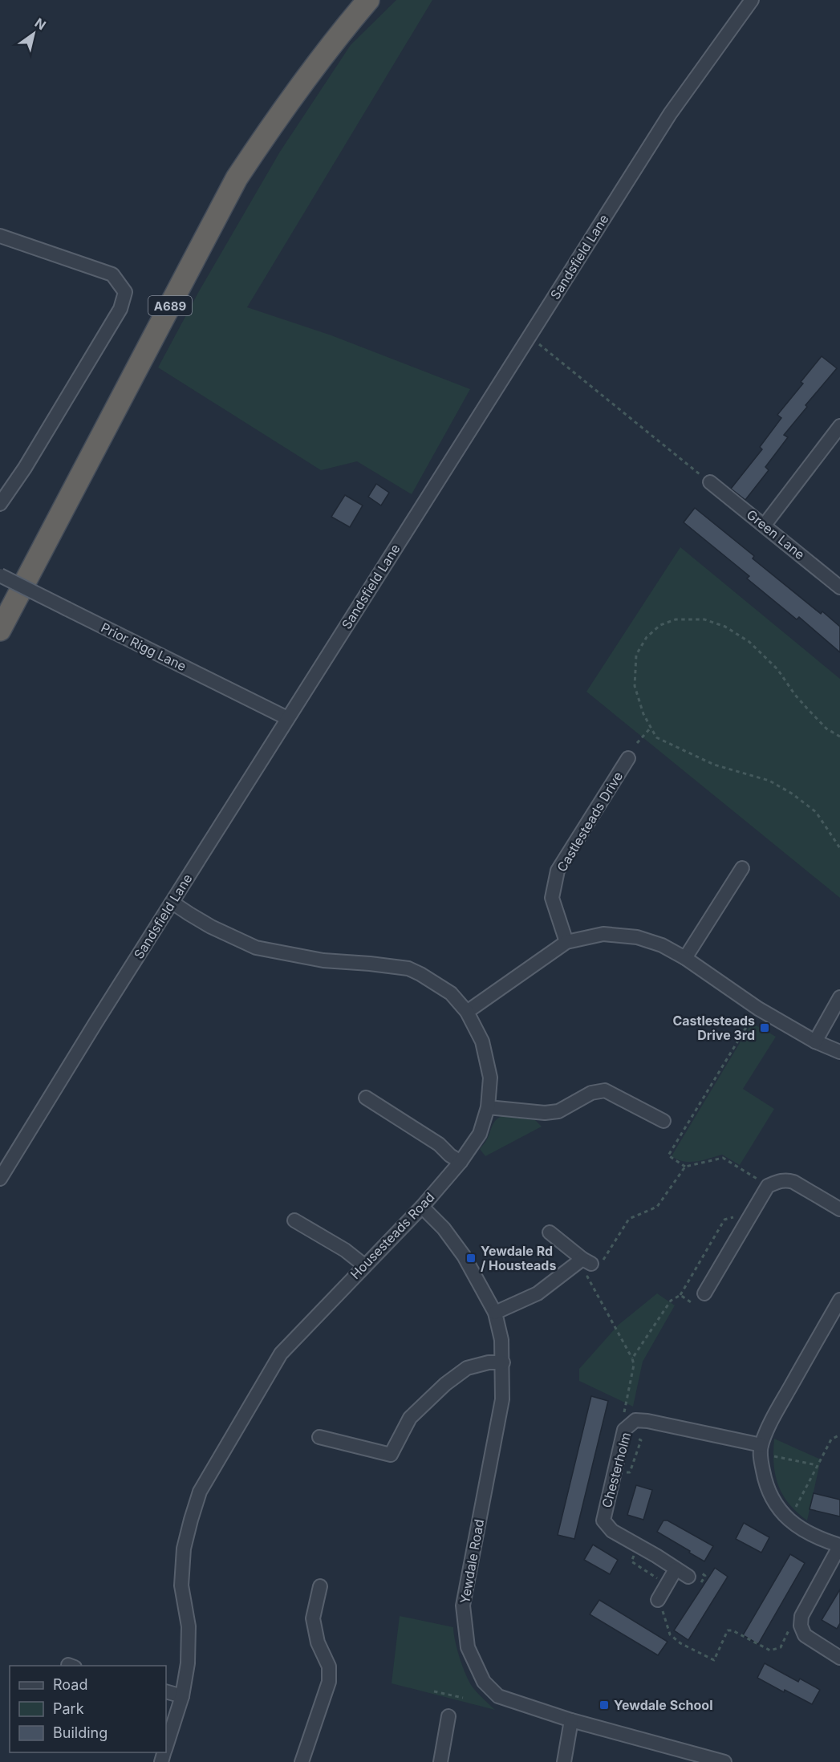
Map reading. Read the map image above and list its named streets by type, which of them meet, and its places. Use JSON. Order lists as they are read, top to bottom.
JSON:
{
  "streets": {
    "highway": ["A689"],
    "street": [
      "Sandsfield Lane",
      "Green Lane",
      "Prior Rigg Lane",
      "Castlesteads Drive",
      "Housesteads Road",
      "Chesterholm",
      "Yewdale Road"
    ]
  },
  "crossings": [
    ["Sandsfield Lane", "Prior Rigg Lane"],
    ["Sandsfield Lane", "Housesteads Road"],
    ["Housesteads Road", "Yewdale Road"]
  ],
  "places": {
    "transit": ["Castlesteads Drive 3rd", "Yewdale Rd / Housteads", "Yewdale School"]
  },
  "legend": ["Road", "Park", "Building"],
  "north": "top right"
}
